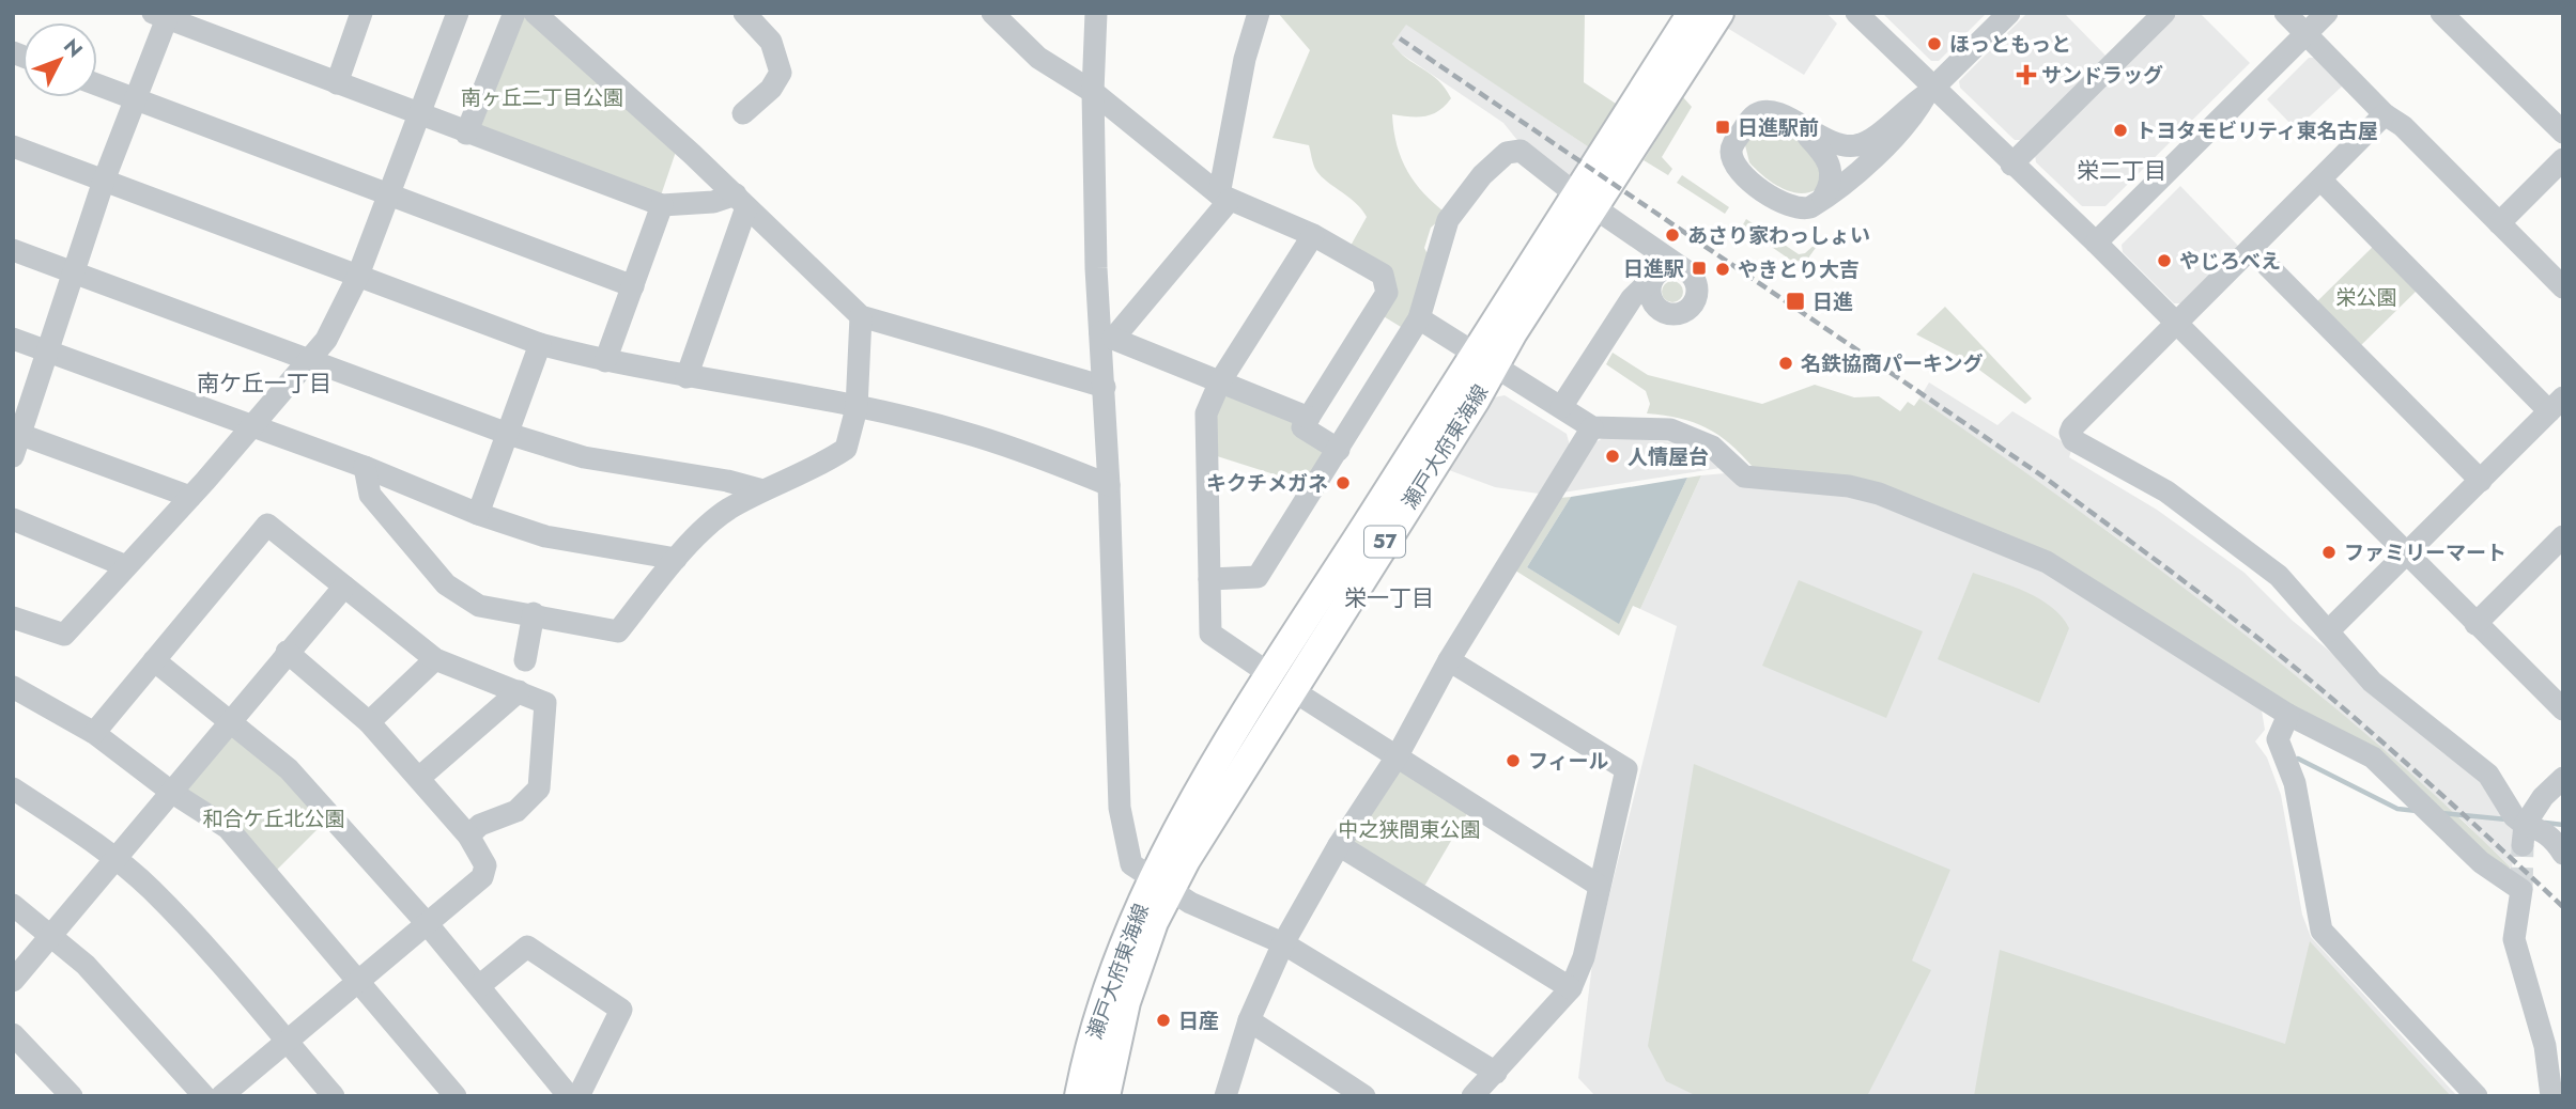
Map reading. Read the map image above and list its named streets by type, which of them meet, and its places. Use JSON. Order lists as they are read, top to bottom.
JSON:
{
  "streets": {
    "main road": ["瀬戸大府東海線", "57"]
  },
  "districts": ["栄二丁目", "南ケ丘一丁目", "栄一丁目"],
  "parks": [
    "南ヶ丘二丁目公園",
    "栄公園",
    "和合ケ丘北公園",
    "中之狭間東公園"
  ],
  "places": {
    "other": [
      "ほっともっと",
      "トヨタモビリティ東名古屋",
      "あさり家わっしょい",
      "やじろべえ",
      "やきとり大吉",
      "名鉄協商パーキング",
      "人情屋台",
      "キクチメガネ",
      "ファミリーマート",
      "フィール",
      "日産"
    ],
    "health": ["サンドラッグ"],
    "transit": ["日進駅前", "日進駅", "日進"]
  },
  "north": "top right"
}
